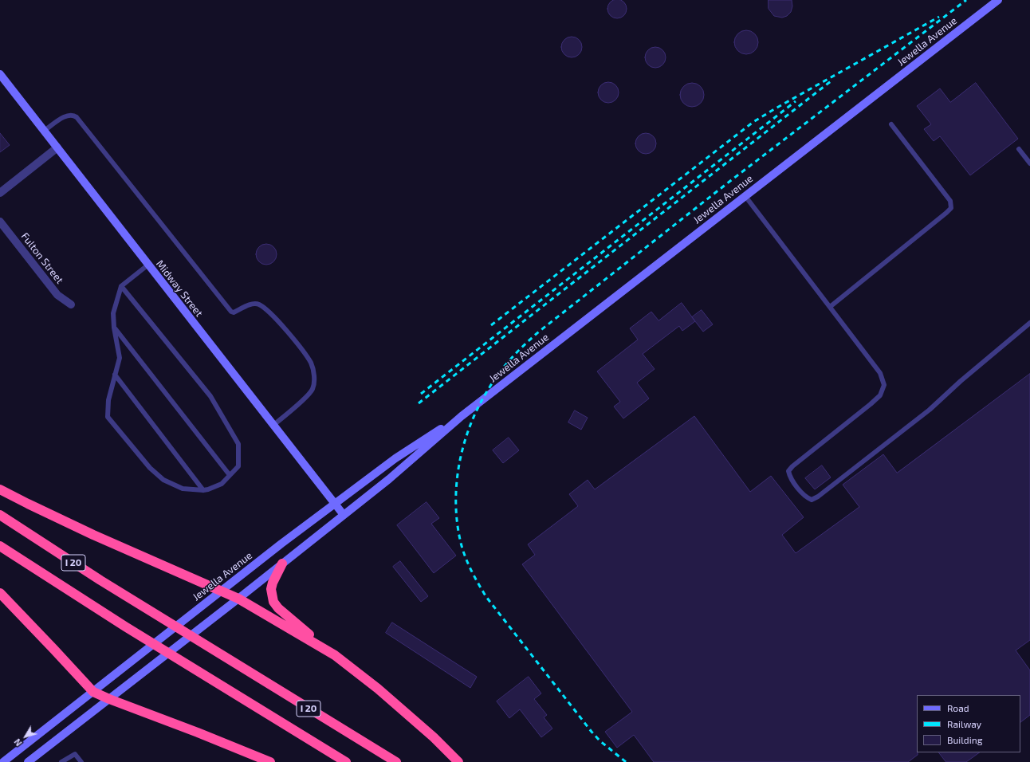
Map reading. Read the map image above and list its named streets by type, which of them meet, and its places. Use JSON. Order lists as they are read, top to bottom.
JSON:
{
  "streets": {
    "highway": ["I 20"],
    "main road": ["Jewella Avenue", "Midway Street"],
    "street": ["Fulton Street"]
  },
  "crossings": [
    ["Jewella Avenue", "Midway Street"]
  ],
  "legend": ["Road", "Railway", "Building"],
  "north": "bottom left"
}
